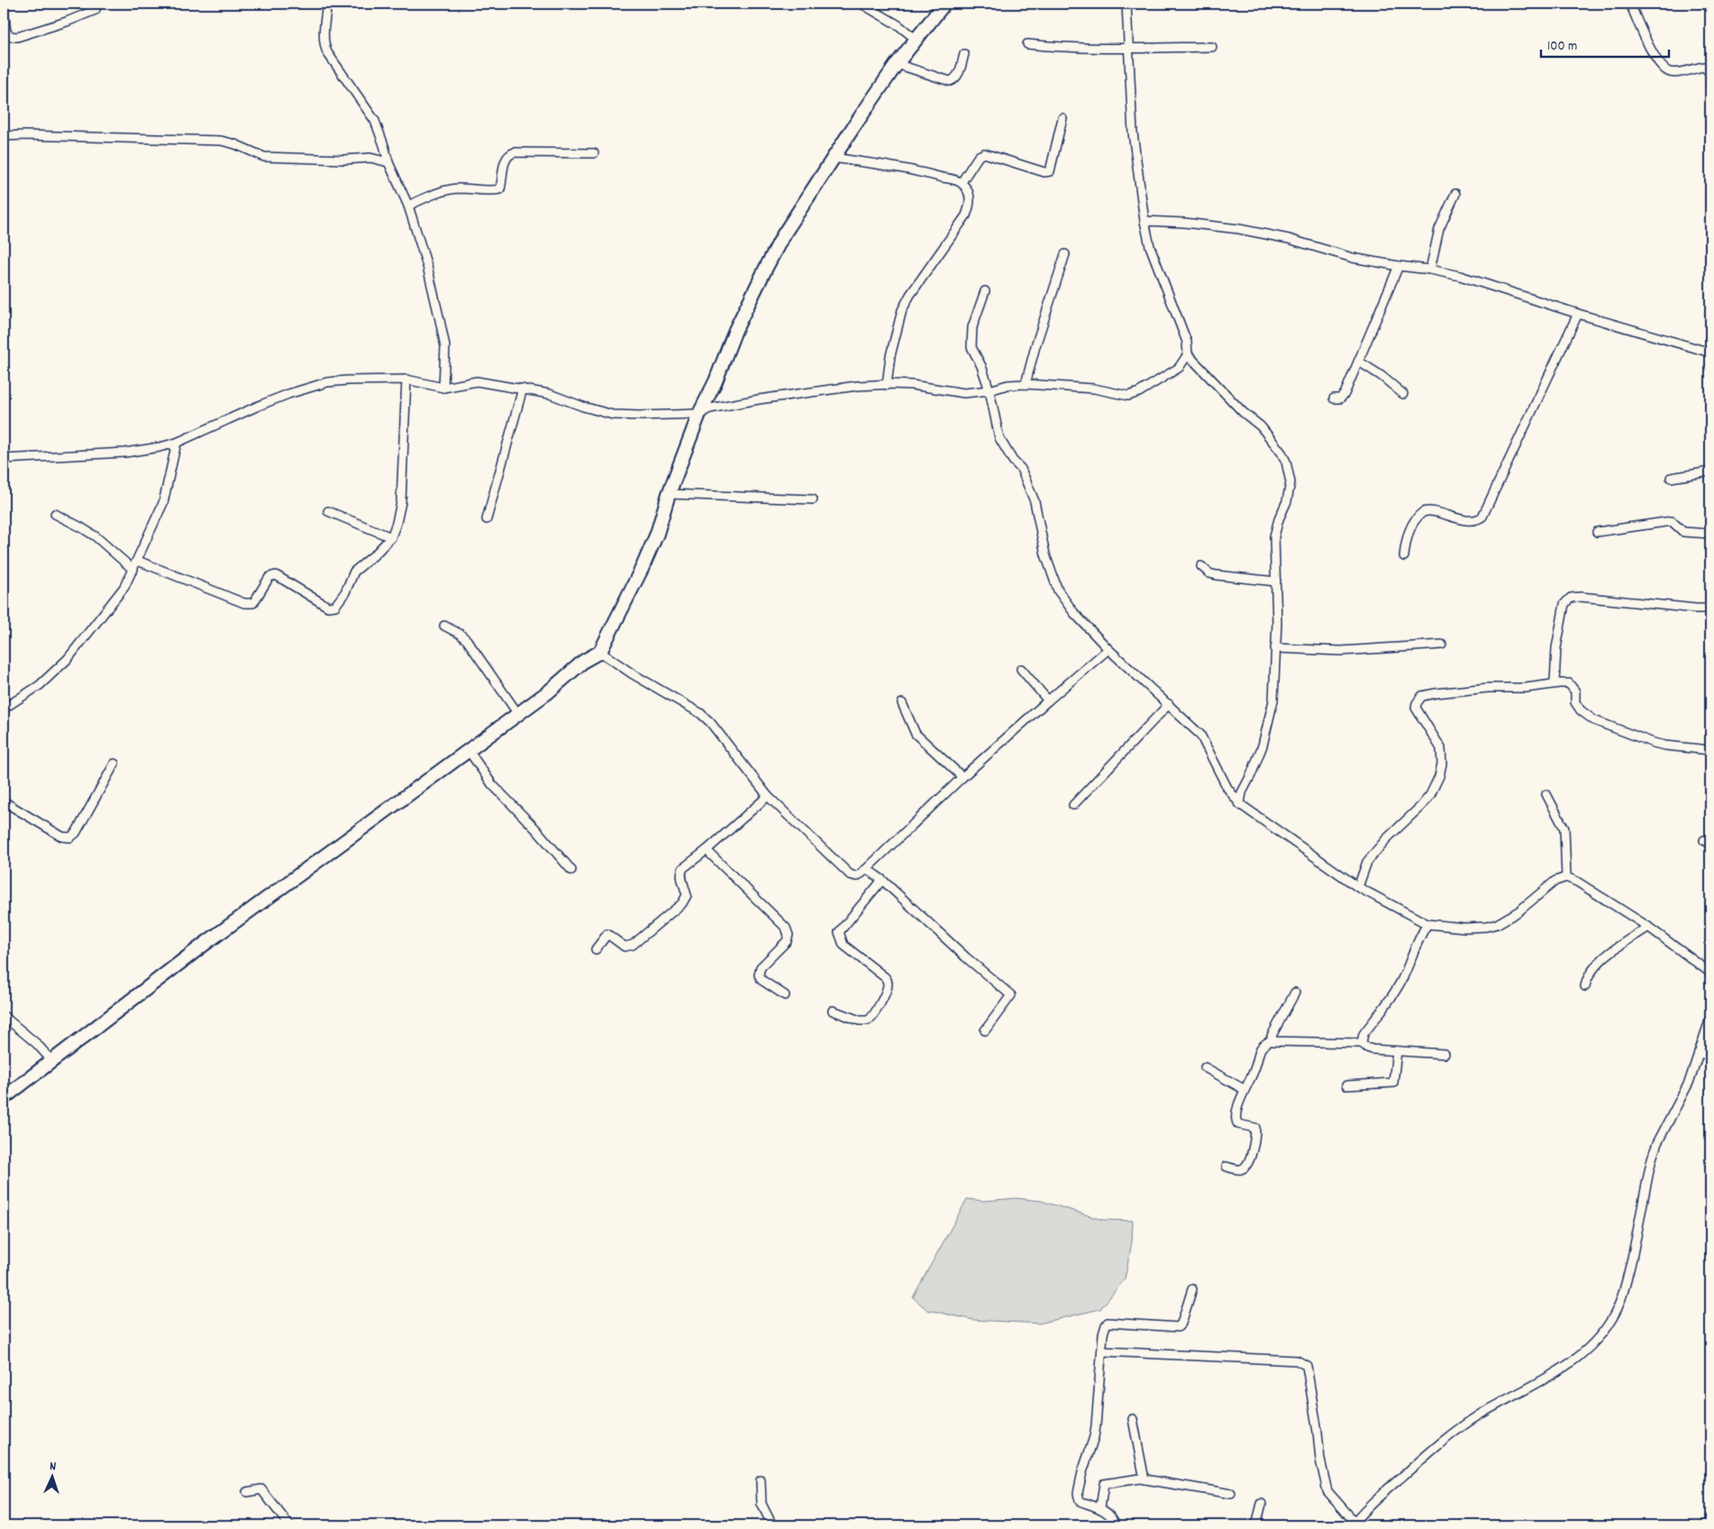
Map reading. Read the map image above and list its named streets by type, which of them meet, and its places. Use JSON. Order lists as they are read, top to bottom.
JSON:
{
  "scale_bar": "100 m",
  "north": "top"
}
